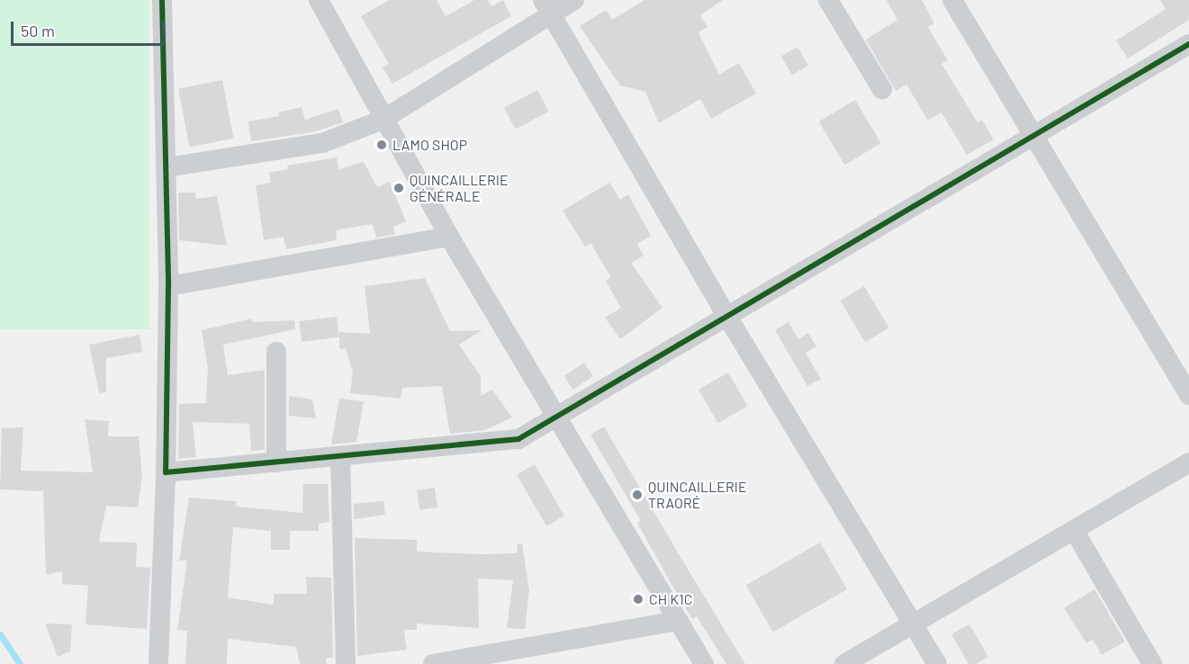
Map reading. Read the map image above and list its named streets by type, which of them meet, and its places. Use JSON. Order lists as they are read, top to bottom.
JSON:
{
  "places": [
    "LAMO SHOP",
    "QUINCAILLERIE GÉNÉRALE",
    "QUINCAILLERIE TRAORÉ",
    "CH K1C"
  ],
  "scale_bar": "50 m"
}
